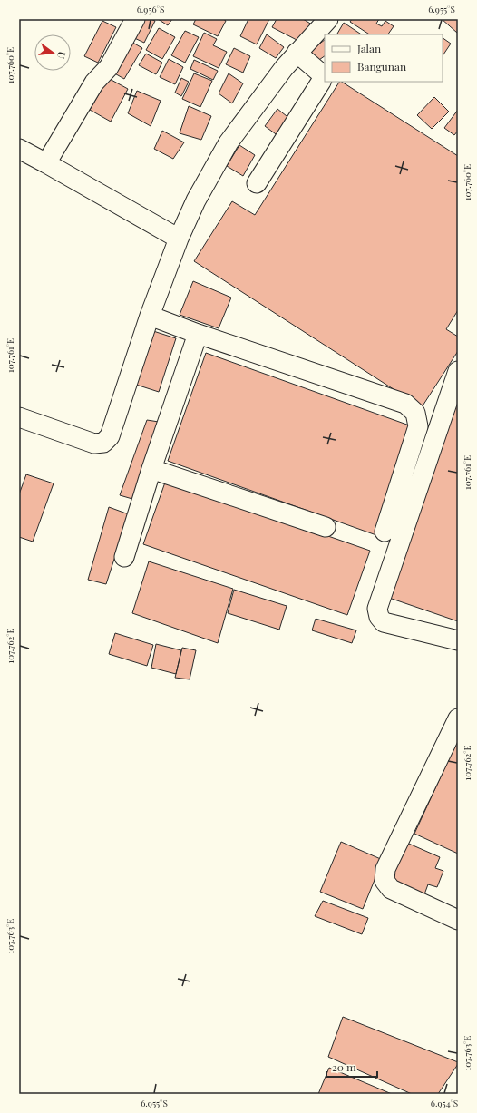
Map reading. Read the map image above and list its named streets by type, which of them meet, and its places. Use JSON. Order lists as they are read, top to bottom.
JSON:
{
  "legend": ["Jalan", "Bangunan"],
  "scale_bar": "20 m",
  "north": "right",
  "coordinates": [
    "6.956°S",
    "6.955°S",
    "107.760°E",
    "107.761°E",
    "107.762°E",
    "107.763°E",
    "6.954°S"
  ]
}
